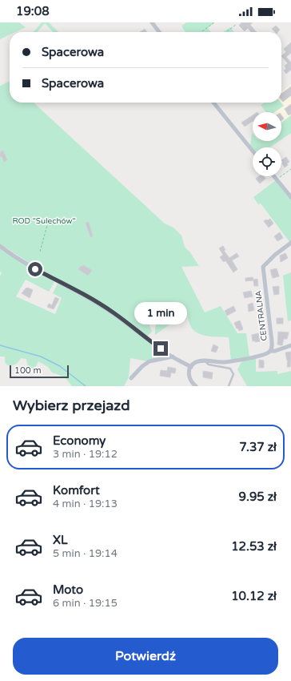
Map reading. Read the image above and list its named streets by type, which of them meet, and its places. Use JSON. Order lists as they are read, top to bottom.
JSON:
{
  "streets": {
    "street": ["CENTRALNA"]
  },
  "parks": ["ROD \"Sulechów\""],
  "scale_bar": "100 m",
  "north": "left",
  "page": {
    "status": "19:08",
    "banner": ["Spacerowa", "Spacerowa"],
    "bubble": "1 min",
    "scale": "100 m",
    "heading": "Wybierz przejazd",
    "list": [
      {
        "name": "Economy",
        "note": "3 min · 19:12",
        "value": "7.37 zł"
      },
      {
        "name": "Komfort",
        "note": "4 min · 19:13",
        "value": "9.95 zł"
      },
      {
        "name": "XL",
        "note": "5 min · 19:14",
        "value": "12.53 zł"
      },
      {
        "name": "Moto",
        "note": "6 min · 19:15",
        "value": "10.12 zł"
      }
    ],
    "buttons": "Potwierdź"
  }
}
